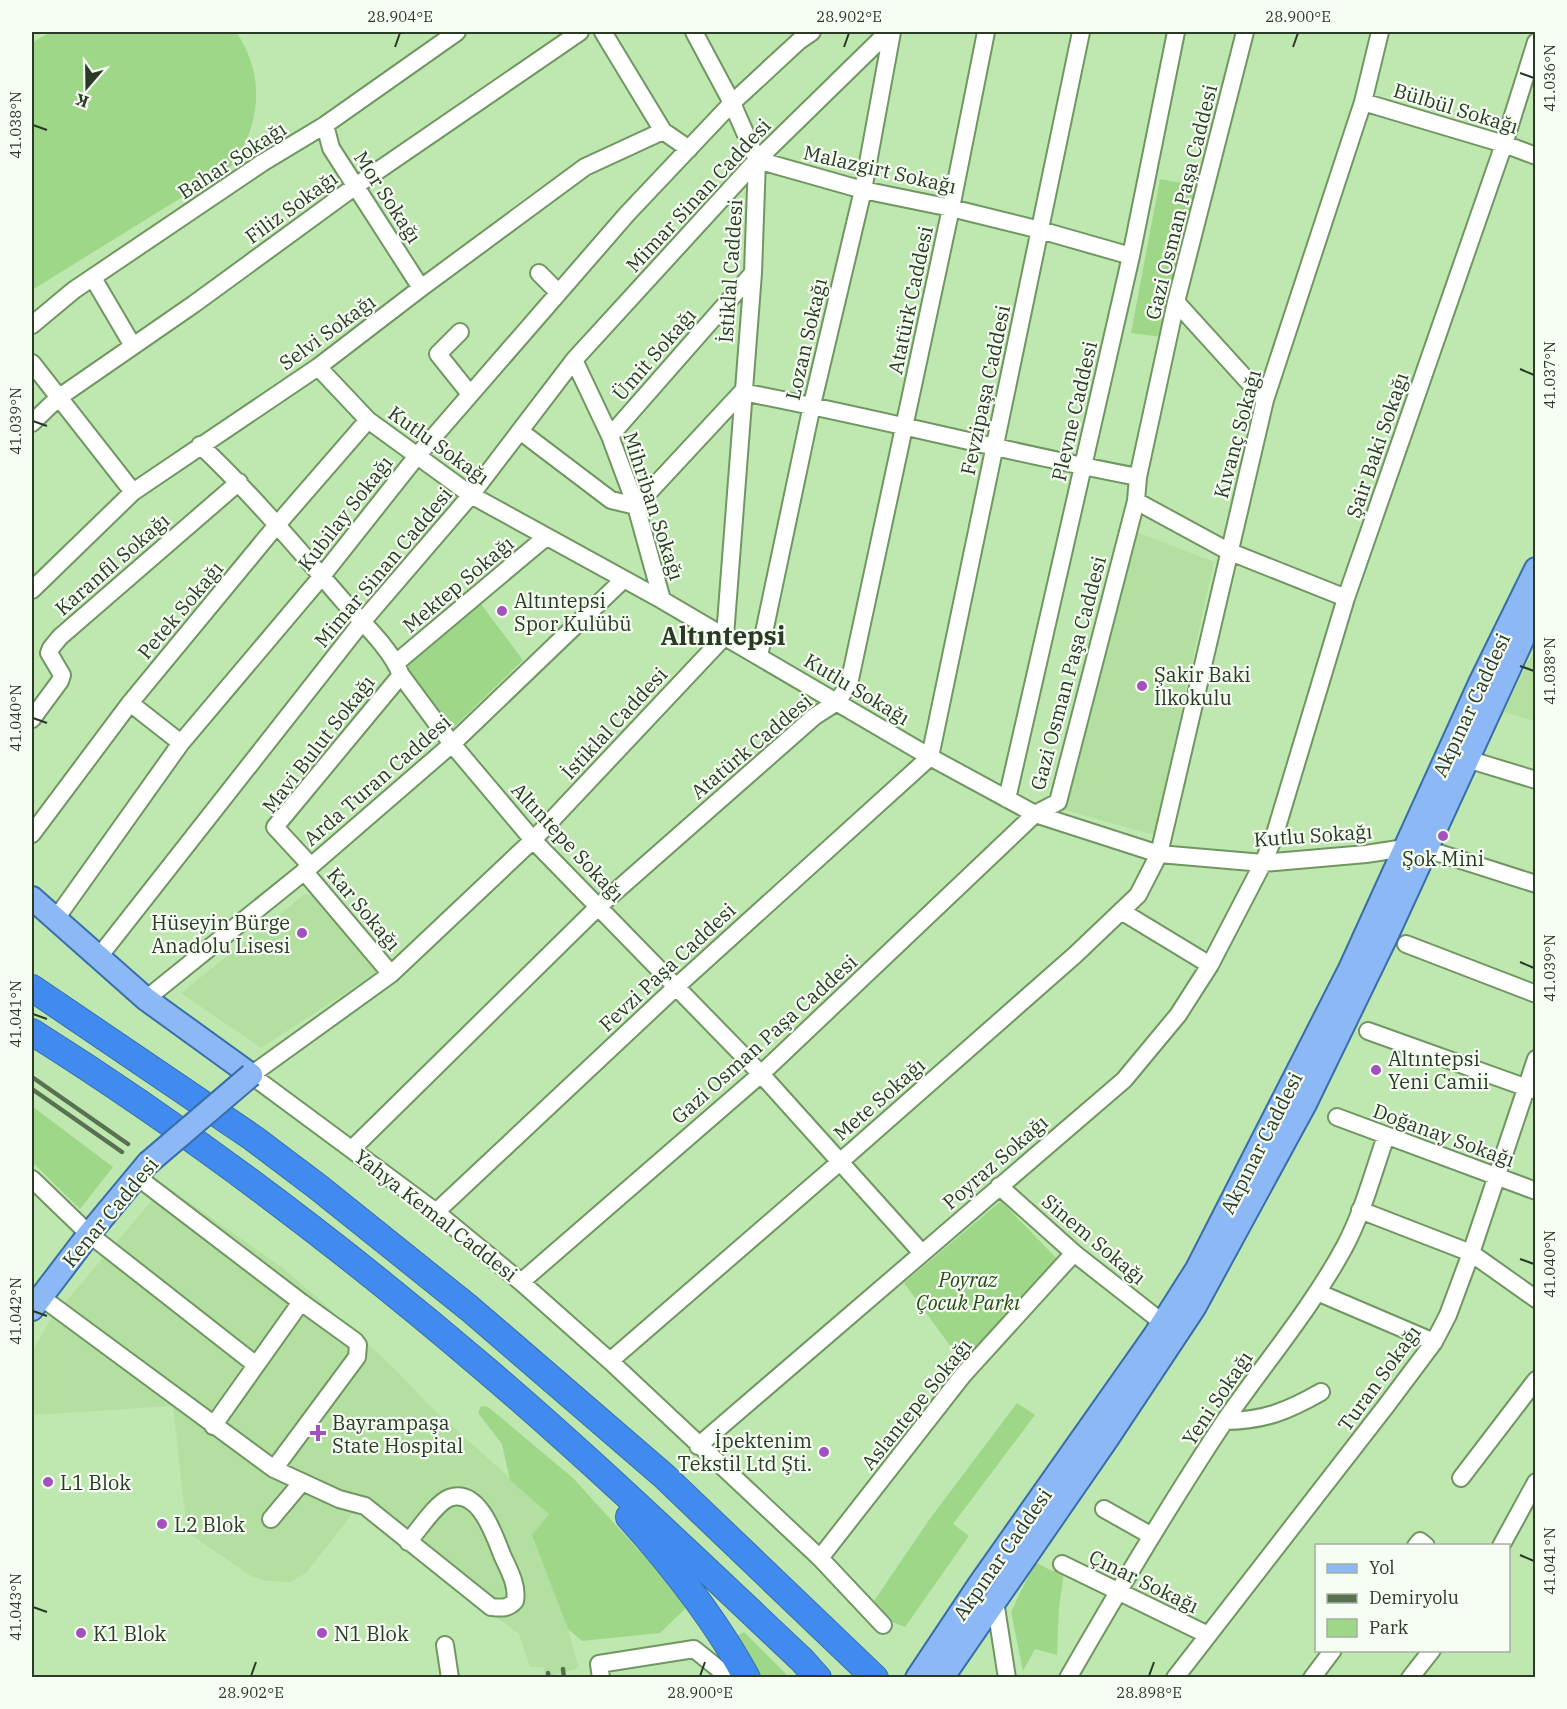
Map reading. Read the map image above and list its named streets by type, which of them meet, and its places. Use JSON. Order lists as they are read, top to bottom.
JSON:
{
  "streets": {
    "main road": ["Akpınar Caddesi", "Kenar Caddesi", "Yahya Kemal Caddesi"],
    "street": [
      "Bülbül Sokağı",
      "Bahar Sokağı",
      "Malazgirt Sokağı",
      "Mimar Sinan Caddesi",
      "Mor Sokağı",
      "Gazi Osman Paşa Caddesi",
      "Filiz Sokağı",
      "İstiklal Caddesi",
      "Atatürk Caddesi",
      "Selvi Sokağı",
      "Lozan Sokağı",
      "Ümit Sokağı",
      "Fevzipaşa Caddesi",
      "Plevne Caddesi",
      "Kıvanç Sokağı",
      "Kutlu Sokağı",
      "Şair Baki Sokağı",
      "Mihriban Sokağı",
      "Kubilay Sokağı",
      "Karanfil Sokağı",
      "Mektep Sokağı",
      "Petek Sokağı",
      "Mavi Bulut Sokağı",
      "Arda Turan Caddesi",
      "Altıntepe Sokağı",
      "Kar Sokağı",
      "Fevzi Paşa Caddesi",
      "Mete Sokağı",
      "Doğanay Sokağı",
      "Poyraz Sokağı",
      "Sinem Sokağı",
      "Turan Sokağı",
      "Yeni Sokağı",
      "Aslantepe Sokağı",
      "Çınar Sokağı"
    ]
  },
  "crossings": [
    ["Bülbül Sokağı", "Kıvanç Sokağı"],
    ["Bülbül Sokağı", "Şair Baki Sokağı"],
    ["Bahar Sokağı", "Mor Sokağı"],
    ["Malazgirt Sokağı", "Mimar Sinan Caddesi"],
    ["Malazgirt Sokağı", "İstiklal Caddesi"],
    ["Malazgirt Sokağı", "Atatürk Caddesi"],
    ["Malazgirt Sokağı", "Lozan Sokağı"],
    ["Malazgirt Sokağı", "Fevzipaşa Caddesi"],
    ["Malazgirt Sokağı", "Plevne Caddesi"],
    ["Mimar Sinan Caddesi", "İstiklal Caddesi"],
    ["Mimar Sinan Caddesi", "Kutlu Sokağı"],
    ["Mimar Sinan Caddesi", "Mihriban Sokağı"],
    ["Mimar Sinan Caddesi", "Altıntepe Sokağı"],
    ["Mimar Sinan Caddesi", "Yahya Kemal Caddesi"],
    ["Mor Sokağı", "Filiz Sokağı"],
    ["Mor Sokağı", "Selvi Sokağı"],
    ["Gazi Osman Paşa Caddesi", "Kutlu Sokağı"],
    ["Gazi Osman Paşa Caddesi", "Altıntepe Sokağı"],
    ["Gazi Osman Paşa Caddesi", "Yahya Kemal Caddesi"],
    ["İstiklal Caddesi", "Ümit Sokağı"],
    ["İstiklal Caddesi", "Kutlu Sokağı"],
    ["İstiklal Caddesi", "Altıntepe Sokağı"],
    ["İstiklal Caddesi", "Kar Sokağı"],
    ["İstiklal Caddesi", "Kenar Caddesi"],
    ["İstiklal Caddesi", "Yahya Kemal Caddesi"],
    ["Atatürk Caddesi", "Kutlu Sokağı"],
    ["Atatürk Caddesi", "Altıntepe Sokağı"],
    ["Atatürk Caddesi", "Yahya Kemal Caddesi"],
    ["Selvi Sokağı", "Kutlu Sokağı"],
    ["Selvi Sokağı", "Altıntepe Sokağı"],
    ["Lozan Sokağı", "Kutlu Sokağı"],
    ["Ümit Sokağı", "Mihriban Sokağı"],
    ["Fevzipaşa Caddesi", "Kutlu Sokağı"],
    ["Fevzipaşa Caddesi", "Fevzi Paşa Caddesi"],
    ["Plevne Caddesi", "Kutlu Sokağı"],
    ["Kıvanç Sokağı", "Kutlu Sokağı"],
    ["Kıvanç Sokağı", "Mete Sokağı"],
    ["Kutlu Sokağı", "Şair Baki Sokağı"],
    ["Kutlu Sokağı", "Mihriban Sokağı"],
    ["Kutlu Sokağı", "Kubilay Sokağı"],
    ["Kutlu Sokağı", "Mektep Sokağı"],
    ["Kutlu Sokağı", "Petek Sokağı"],
    ["Kutlu Sokağı", "Akpınar Caddesi"],
    ["Kutlu Sokağı", "Arda Turan Caddesi"],
    ["Kutlu Sokağı", "Fevzi Paşa Caddesi"],
    ["Kutlu Sokağı", "Mete Sokağı"],
    ["Kutlu Sokağı", "Poyraz Sokağı"],
    ["Şair Baki Sokağı", "Poyraz Sokağı"],
    ["Kubilay Sokağı", "Altıntepe Sokağı"],
    ["Kubilay Sokağı", "Yahya Kemal Caddesi"],
    ["Karanfil Sokağı", "Altıntepe Sokağı"],
    ["Mektep Sokağı", "Mavi Bulut Sokağı"],
    ["Mektep Sokağı", "Altıntepe Sokağı"],
    ["Petek Sokağı", "Altıntepe Sokağı"],
    ["Akpınar Caddesi", "Sinem Sokağı"],
    ["Mavi Bulut Sokağı", "Arda Turan Caddesi"],
    ["Mavi Bulut Sokağı", "Altıntepe Sokağı"],
    ["Mavi Bulut Sokağı", "Kar Sokağı"],
    ["Arda Turan Caddesi", "Altıntepe Sokağı"],
    ["Arda Turan Caddesi", "Kar Sokağı"],
    ["Arda Turan Caddesi", "Yahya Kemal Caddesi"],
    ["Altıntepe Sokağı", "Fevzi Paşa Caddesi"],
    ["Altıntepe Sokağı", "Mete Sokağı"],
    ["Altıntepe Sokağı", "Poyraz Sokağı"],
    ["Fevzi Paşa Caddesi", "Yahya Kemal Caddesi"],
    ["Mete Sokağı", "Yahya Kemal Caddesi"],
    ["Doğanay Sokağı", "Turan Sokağı"],
    ["Doğanay Sokağı", "Yeni Sokağı"],
    ["Poyraz Sokağı", "Yahya Kemal Caddesi"],
    ["Poyraz Sokağı", "Sinem Sokağı"],
    ["Kenar Caddesi", "Yahya Kemal Caddesi"],
    ["Yahya Kemal Caddesi", "Aslantepe Sokağı"],
    ["Sinem Sokağı", "Aslantepe Sokağı"],
    ["Turan Sokağı", "Çınar Sokağı"],
    ["Yeni Sokağı", "Çınar Sokağı"]
  ],
  "districts": ["Altıntepsi"],
  "parks": ["Poyraz Çocuk Parkı"],
  "places": {
    "other": [
      "Altıntepsi Spor Kulübü",
      "Şakir Baki İlkokulu",
      "Şok Mini",
      "Hüseyin Bürge Anadolu Lisesi",
      "Altıntepsi Yeni Camii",
      "İpektenim Tekstil Ltd Şti.",
      "L1 Blok",
      "L2 Blok",
      "K1 Blok",
      "N1 Blok"
    ],
    "health": ["Bayrampaşa State Hospital"]
  },
  "legend": ["Yol", "Demiryolu", "Park"],
  "north": "bottom",
  "coordinates": [
    "28.904°E",
    "28.902°E",
    "28.900°E",
    "41.036°N",
    "41.038°N",
    "41.037°N",
    "41.039°N",
    "41.040°N",
    "41.041°N",
    "41.042°N",
    "41.043°N",
    "28.898°E"
  ]
}
